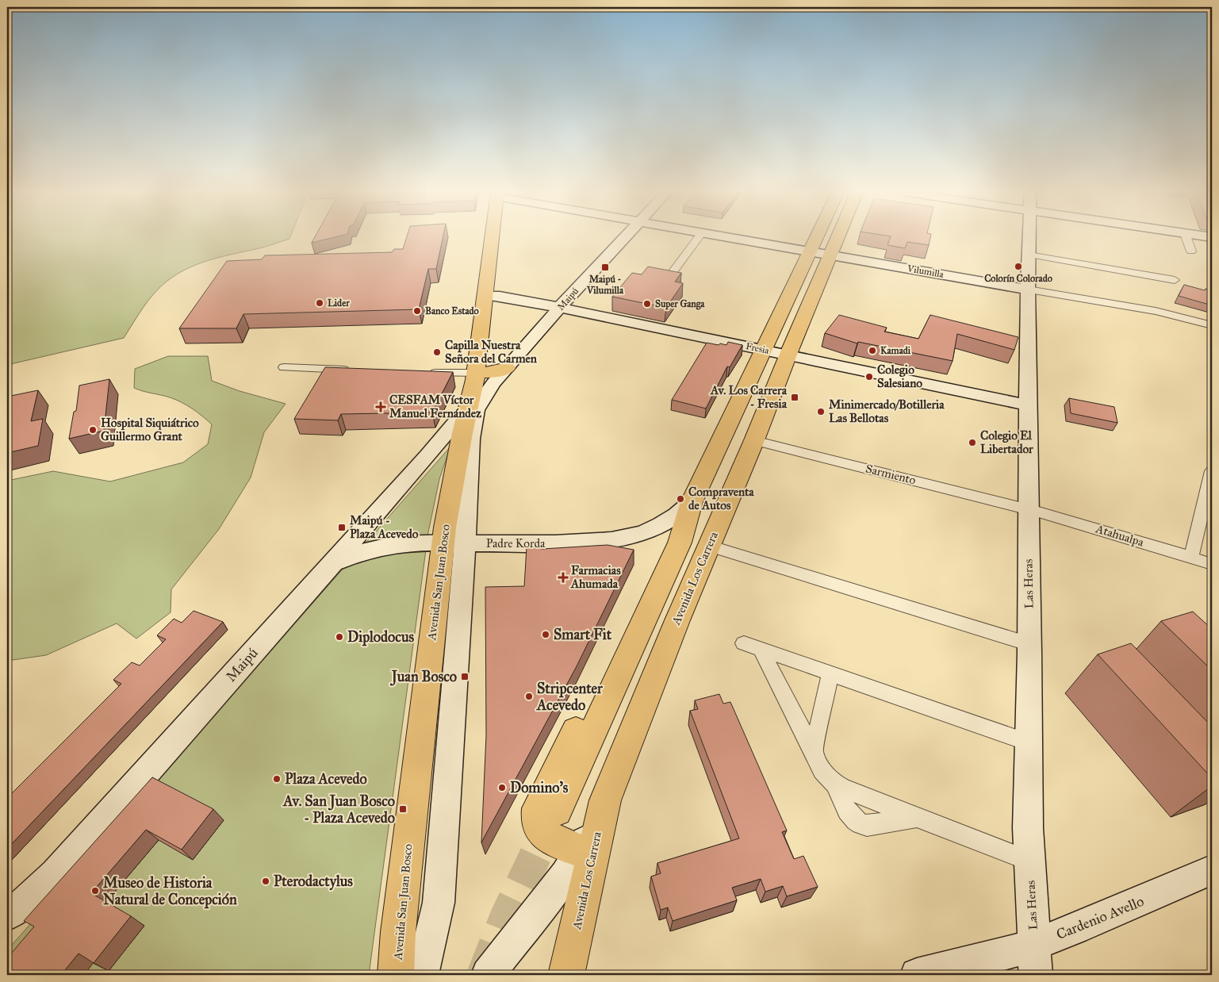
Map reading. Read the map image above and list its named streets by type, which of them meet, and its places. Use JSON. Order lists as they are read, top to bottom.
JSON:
{
  "streets": {
    "main road": [
      "Vilumilla",
      "Maipú",
      "Fresia",
      "Padre Korda",
      "Avenida Los Carrera",
      "Avenida San Juan Bosco",
      "Las Heras",
      "Cardenio Avello"
    ],
    "street": ["Sarmiento", "Atahualpa"]
  },
  "crossings": [
    ["Vilumilla", "Avenida Los Carrera"],
    ["Vilumilla", "Las Heras"],
    ["Maipú", "Fresia"],
    ["Maipú", "Padre Korda"],
    ["Maipú", "Avenida San Juan Bosco"],
    ["Fresia", "Avenida Los Carrera"],
    ["Fresia", "Avenida San Juan Bosco"],
    ["Fresia", "Las Heras"],
    ["Sarmiento", "Atahualpa"],
    ["Sarmiento", "Avenida Los Carrera"],
    ["Sarmiento", "Las Heras"],
    ["Atahualpa", "Las Heras"],
    ["Padre Korda", "Avenida San Juan Bosco"],
    ["Las Heras", "Cardenio Avello"]
  ],
  "places": {
    "other": [
      "Colorín Colorado",
      "Lider",
      "Super Ganga",
      "Banco Estado",
      "Kamadi",
      "Capilla Nuestra Señora del Carmen",
      "Colegio Salesiano",
      "Minimercado/Botilleria Las Bellotas",
      "Hospital Siquiátrico Guillermo Grant",
      "Colegio El Libertador",
      "Compraventa de Autos",
      "Smart Fit",
      "Diplodocus",
      "Stripcenter Acevedo",
      "Plaza Acevedo",
      "Domino's",
      "Pterodactylus",
      "Museo de Historia Natural de Concepción"
    ],
    "transit": [
      "Maipú - Vilumilla",
      "Av. Los Carrera - Fresia",
      "Maipú - Plaza Acevedo",
      "Juan Bosco",
      "Av. San Juan Bosco - Plaza Acevedo"
    ],
    "health": ["CESFAM Víctor Manuel Fernández", "Farmacias Ahumada"]
  }
}
